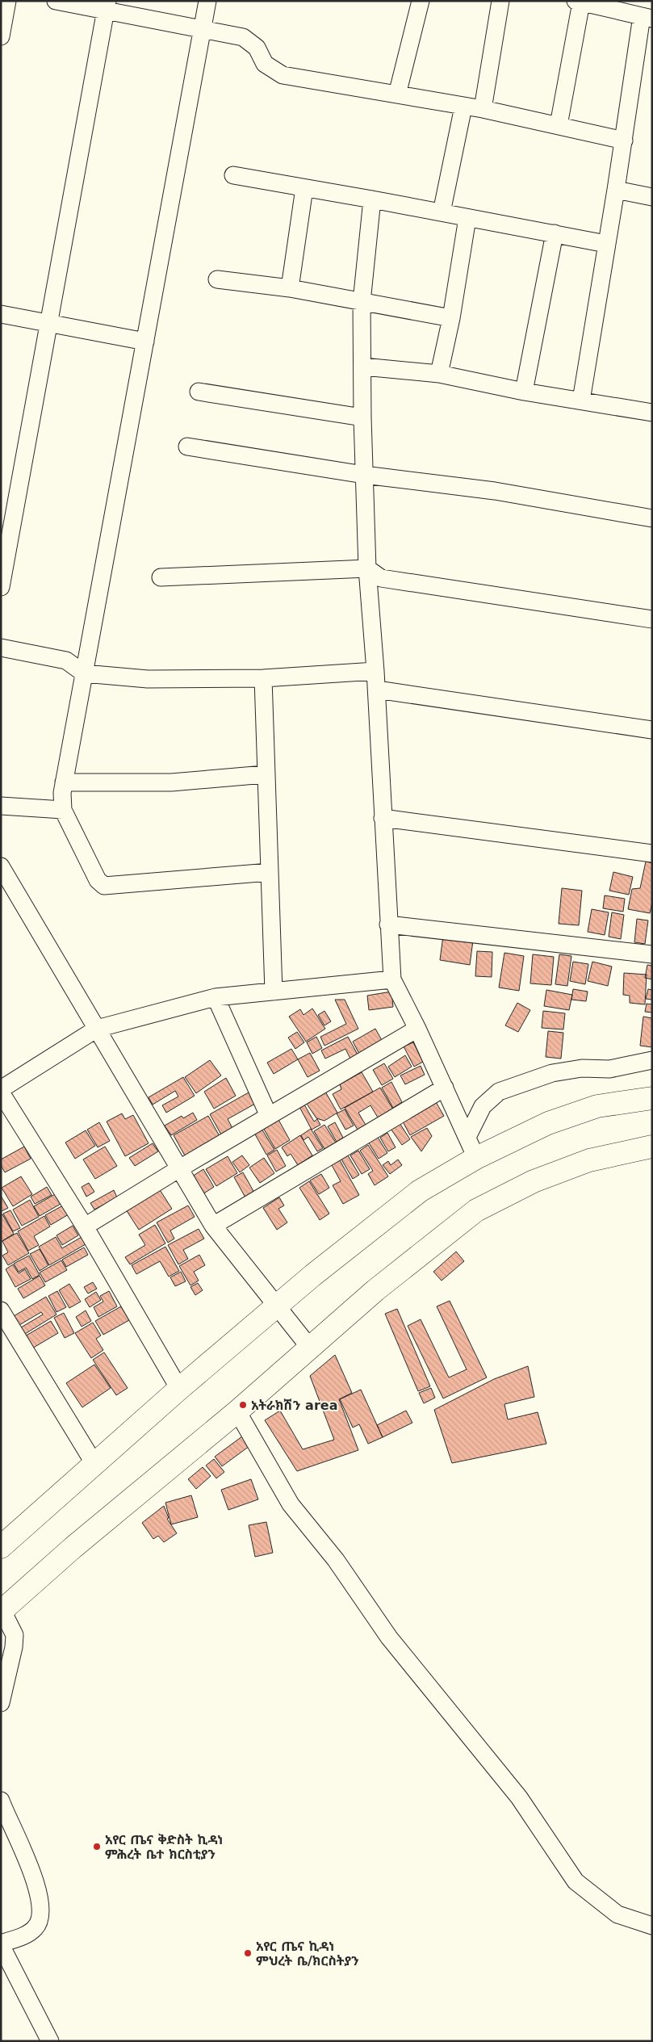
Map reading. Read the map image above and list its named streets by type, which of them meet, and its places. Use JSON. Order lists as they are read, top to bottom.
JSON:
{
  "places": ["አትራክሽን area", "አየር ጤና ቅድስት ኪዳነ ምሕረት ቤተ ክርስቲያን", "አየር ጤና ኪዳነ ምህረት ቤ/ክርስትያን"]
}
